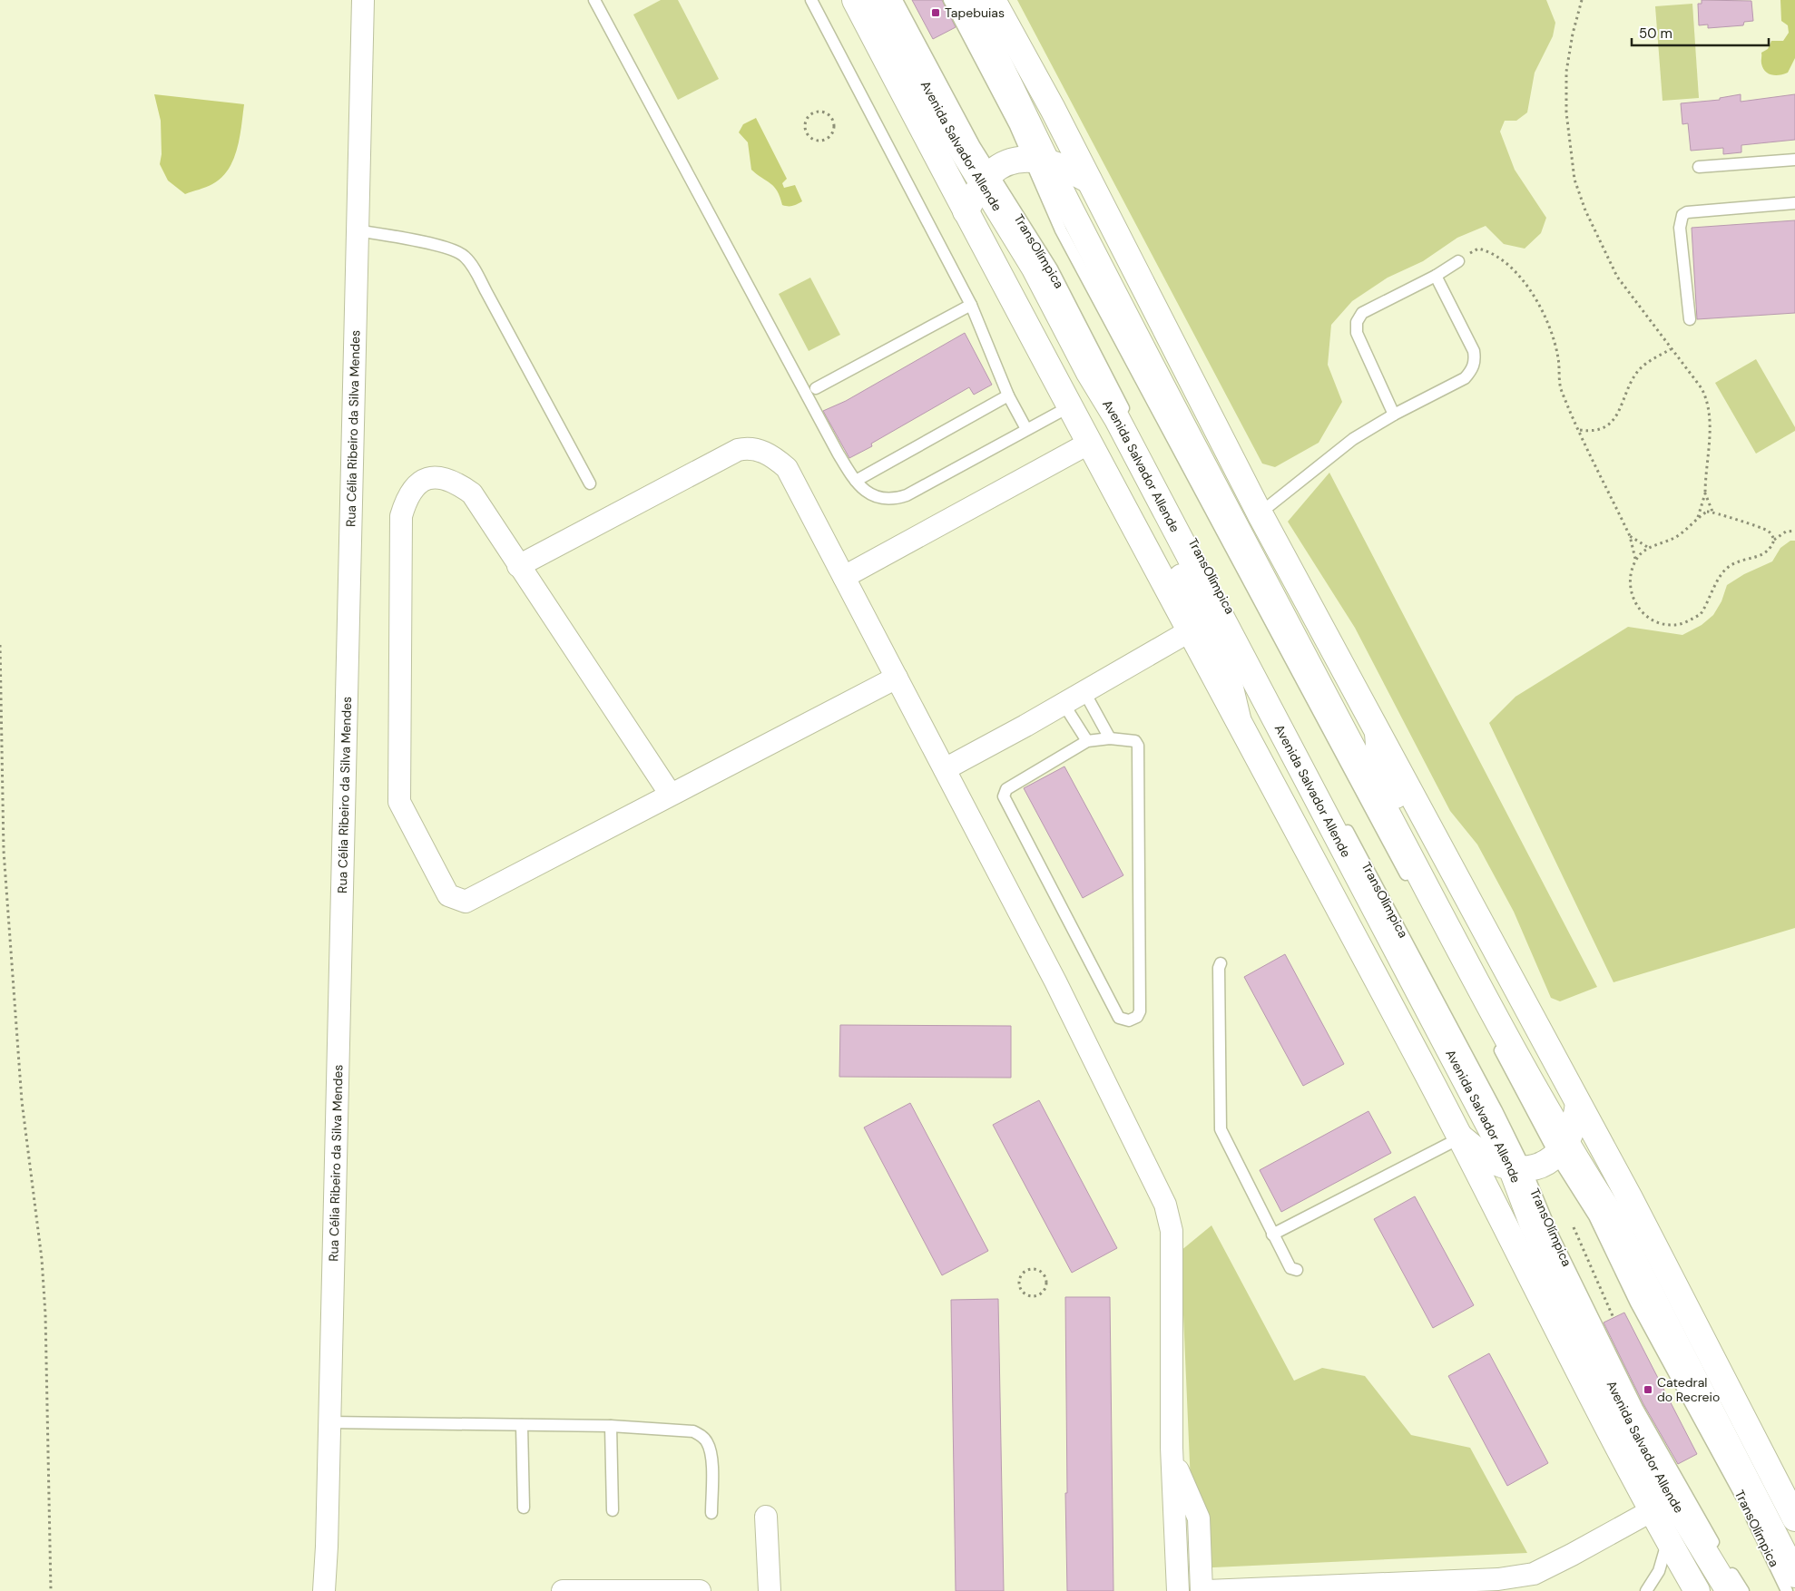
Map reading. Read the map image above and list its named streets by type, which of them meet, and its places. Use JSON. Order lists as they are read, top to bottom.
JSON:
{
  "streets": {
    "main road": ["Avenida Salvador Allende"],
    "street": ["Rua Célia Ribeiro da Silva Mendes"],
    "lane": ["TransOlímpica"]
  },
  "crossings": [
    ["Avenida Salvador Allende", "TransOlímpica"]
  ],
  "places": {
    "transit": ["Tapebuias", "Catedral do Recreio"]
  },
  "scale_bar": "50 m"
}
